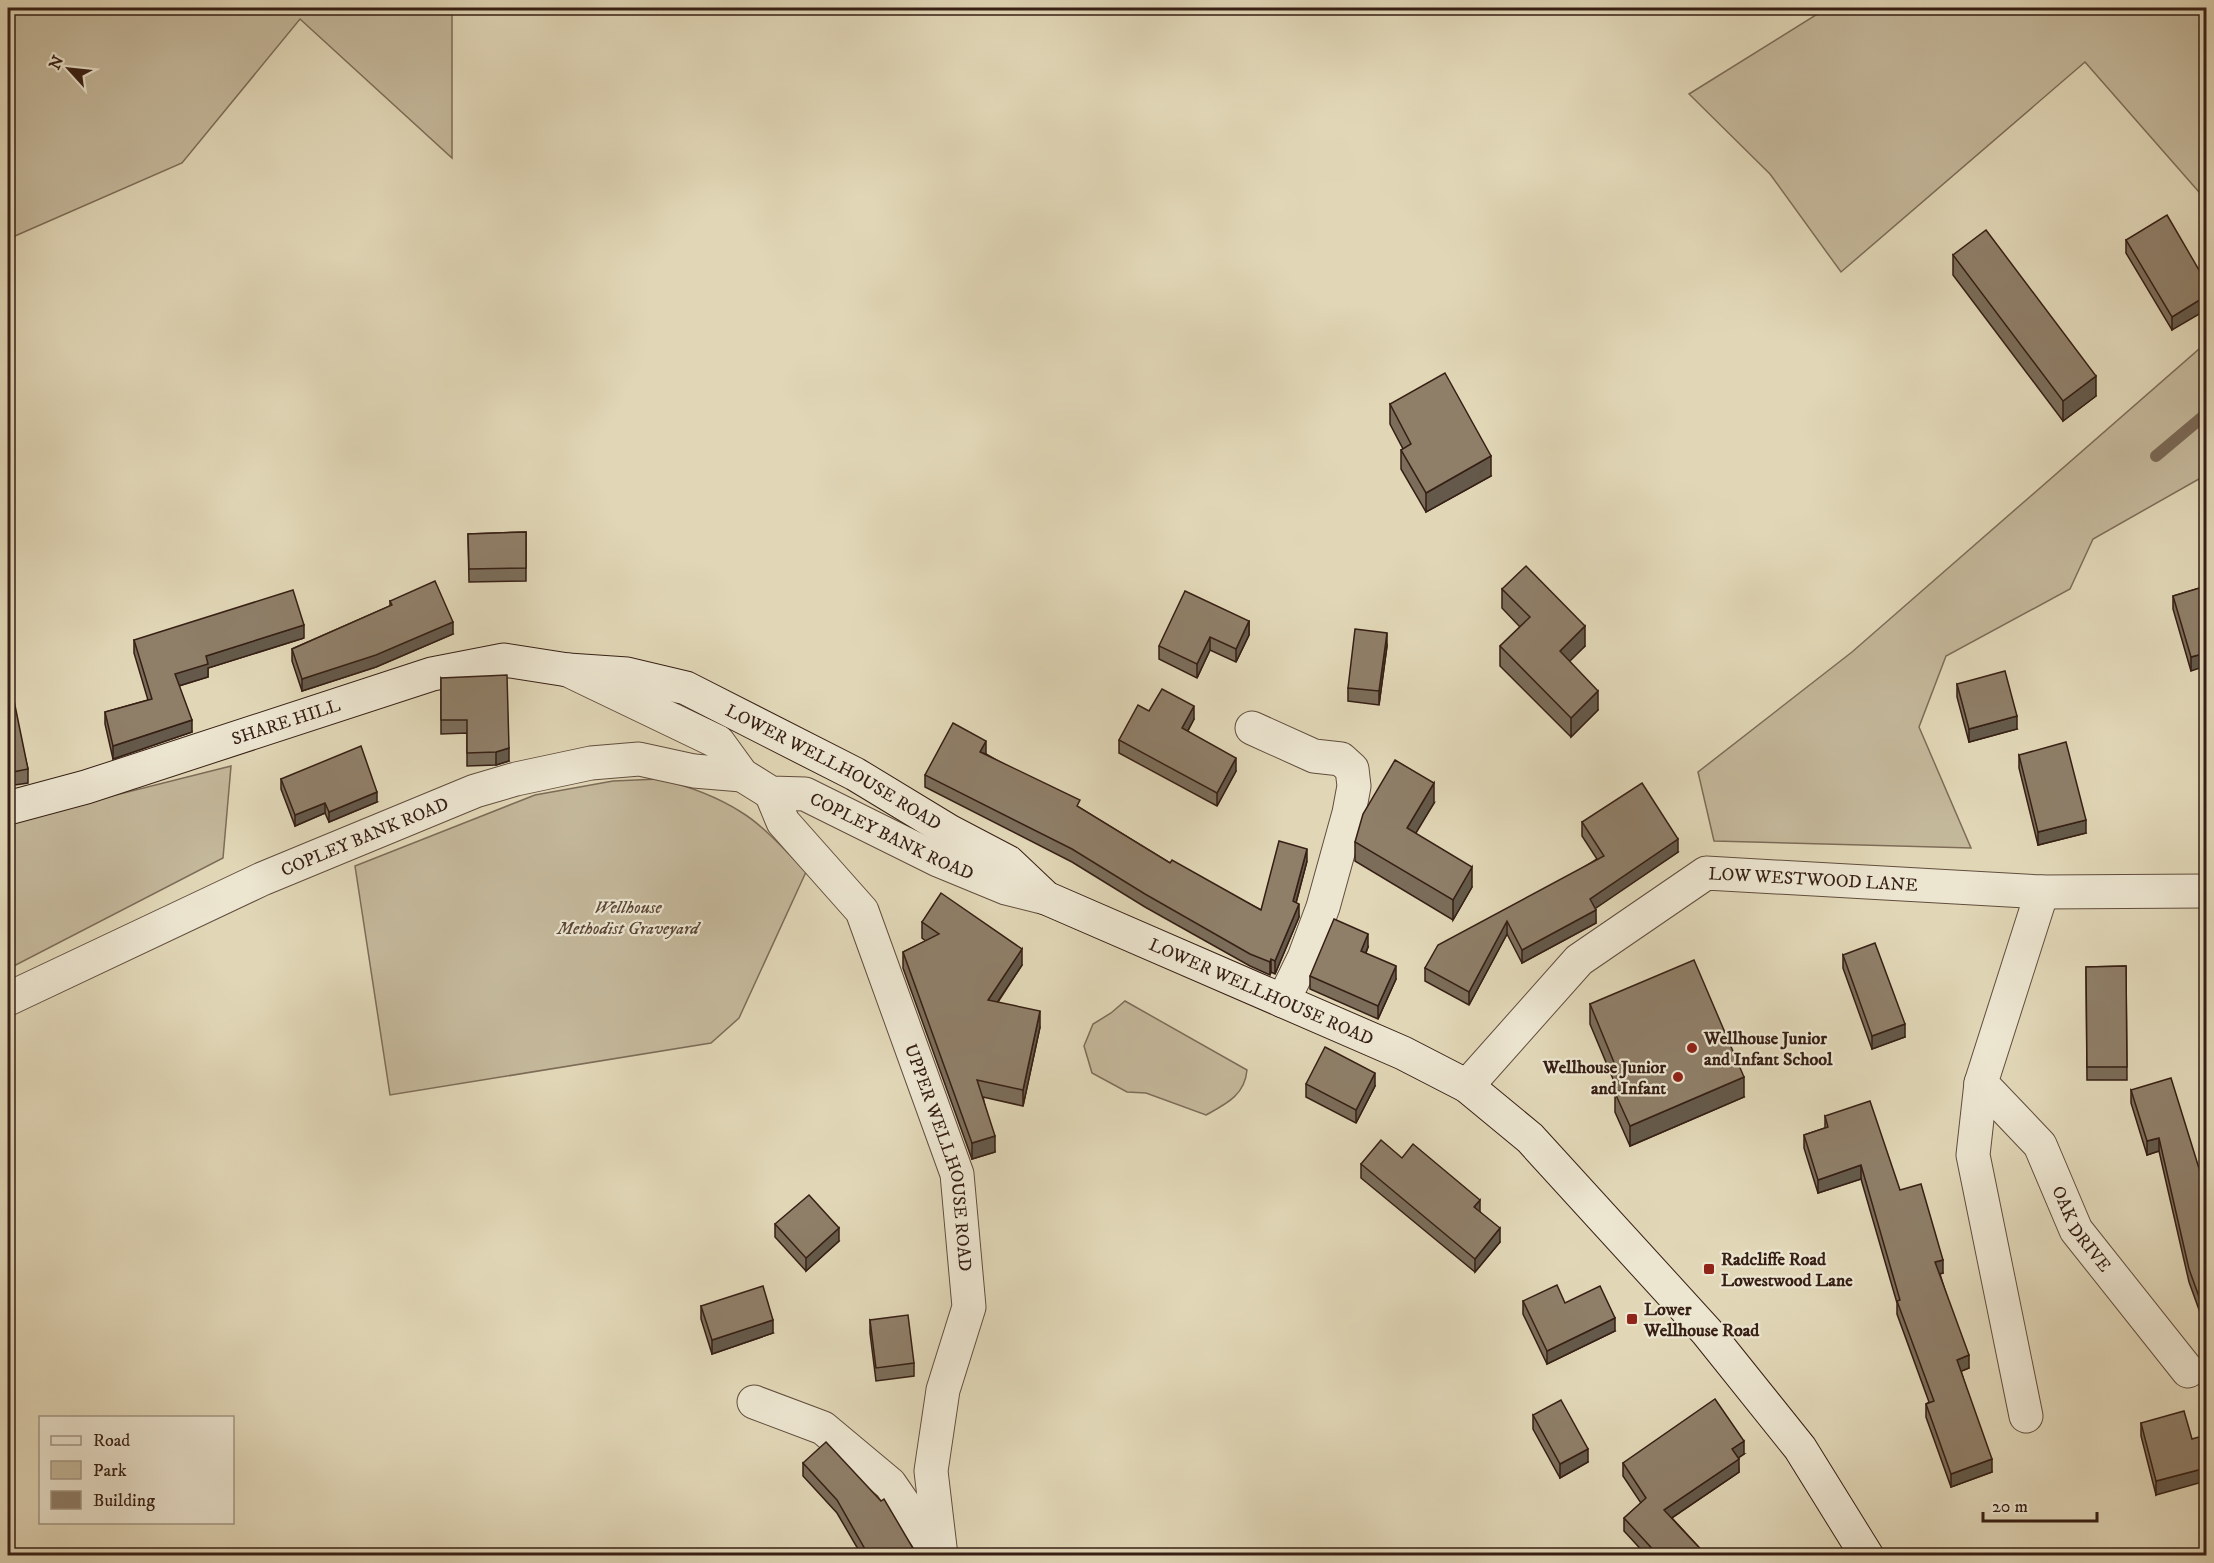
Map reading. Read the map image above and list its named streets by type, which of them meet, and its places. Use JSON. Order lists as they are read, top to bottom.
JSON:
{
  "streets": {
    "street": [
      "SHARE HILL",
      "LOWER WELLHOUSE ROAD",
      "COPLEY BANK ROAD",
      "LOW WESTWOOD LANE",
      "UPPER WELLHOUSE ROAD",
      "OAK DRIVE"
    ]
  },
  "crossings": [
    ["SHARE HILL", "LOWER WELLHOUSE ROAD"],
    ["SHARE HILL", "COPLEY BANK ROAD"],
    ["LOWER WELLHOUSE ROAD", "COPLEY BANK ROAD"],
    ["LOWER WELLHOUSE ROAD", "LOW WESTWOOD LANE"],
    ["COPLEY BANK ROAD", "UPPER WELLHOUSE ROAD"]
  ],
  "parks": ["Wellhouse Methodist Graveyard"],
  "places": {
    "other": ["Wellhouse Junior and Infant School", "Wellhouse Junior and Infant"],
    "transit": ["Radcliffe Road Lowestwood Lane", "Lower Wellhouse Road"]
  },
  "legend": ["Road", "Park", "Building"],
  "scale_bar": "20 m",
  "north": "top left"
}
